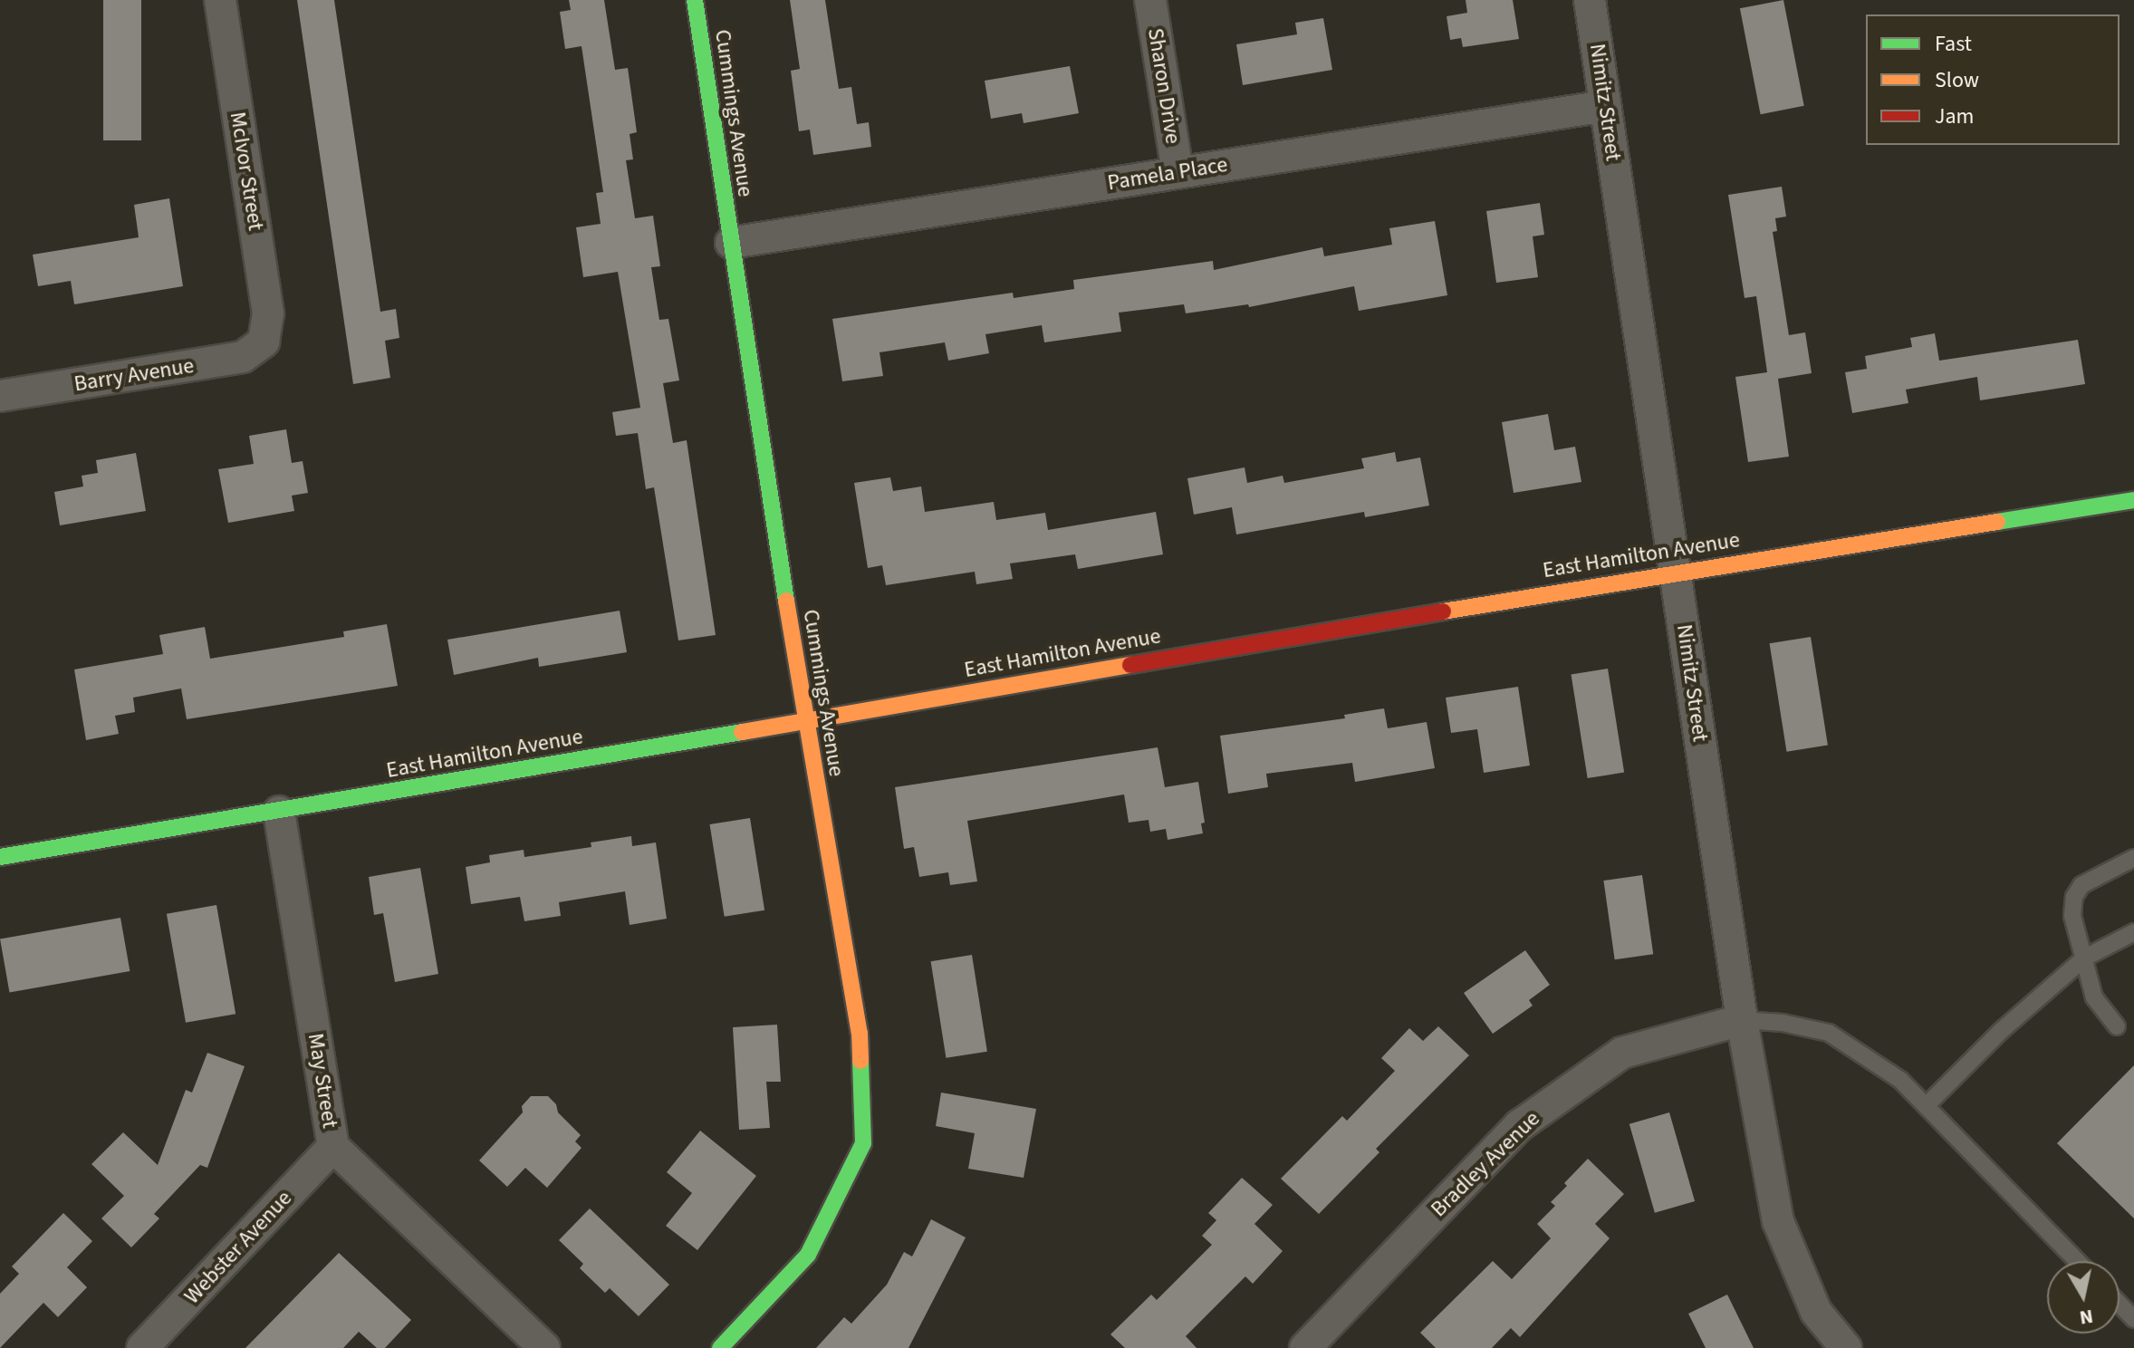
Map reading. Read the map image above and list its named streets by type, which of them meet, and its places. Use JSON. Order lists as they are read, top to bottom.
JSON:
{
  "streets": {
    "street": [
      "Sharon Drive",
      "Nimitz Street",
      "Cummings Avenue",
      "McIvor Street",
      "Pamela Place",
      "Barry Avenue",
      "East Hamilton Avenue",
      "May Street",
      "Bradley Avenue",
      "Webster Avenue"
    ]
  },
  "crossings": [
    ["Sharon Drive", "Pamela Place"],
    ["Nimitz Street", "Pamela Place"],
    ["Nimitz Street", "East Hamilton Avenue"],
    ["Nimitz Street", "Bradley Avenue"],
    ["Cummings Avenue", "Pamela Place"],
    ["Cummings Avenue", "East Hamilton Avenue"],
    ["McIvor Street", "Barry Avenue"],
    ["East Hamilton Avenue", "May Street"],
    ["May Street", "Webster Avenue"]
  ],
  "legend": ["Fast", "Slow", "Jam"],
  "north": "bottom"
}
